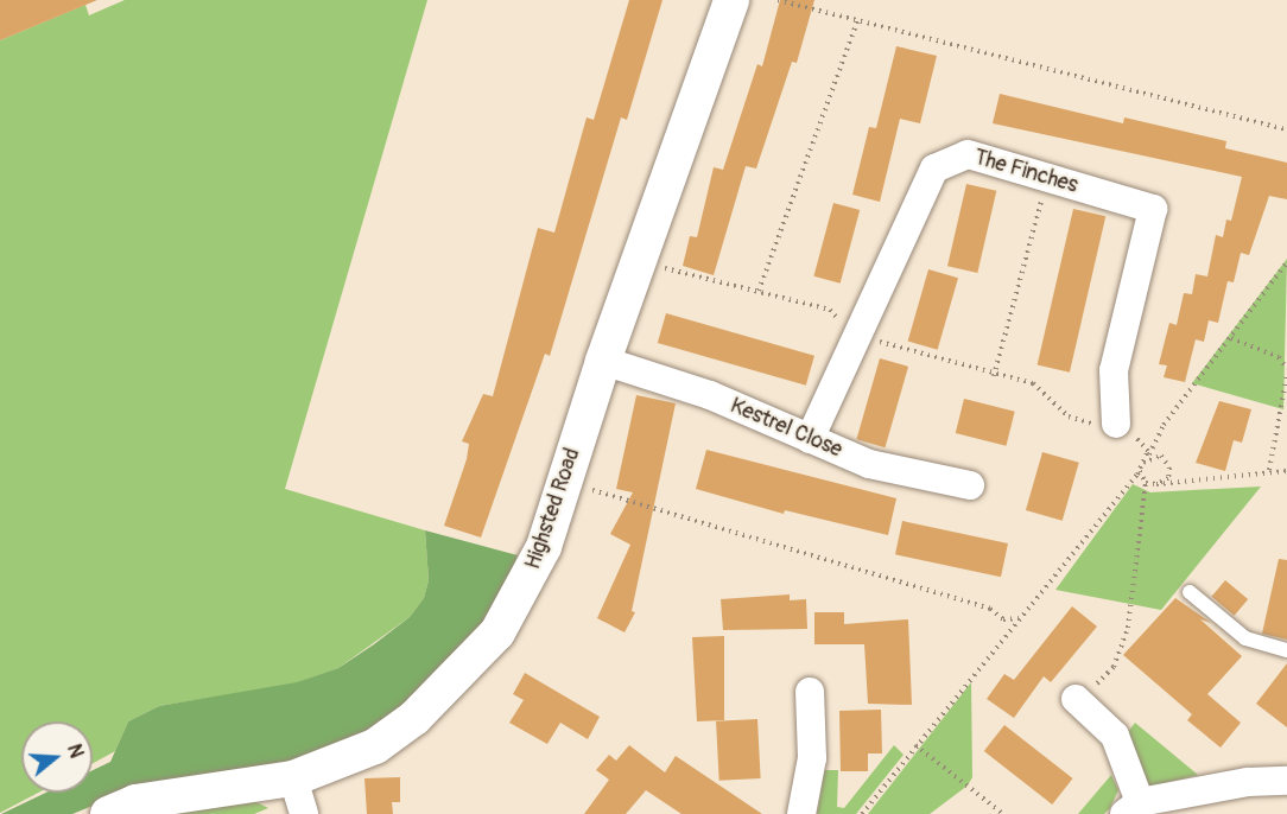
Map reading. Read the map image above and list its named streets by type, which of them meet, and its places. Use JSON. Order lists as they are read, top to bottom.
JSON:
{
  "streets": {
    "street": ["The Finches", "Kestrel Close", "Highsted Road"]
  },
  "crossings": [
    ["The Finches", "Kestrel Close"],
    ["Kestrel Close", "Highsted Road"]
  ],
  "north": "right"
}
